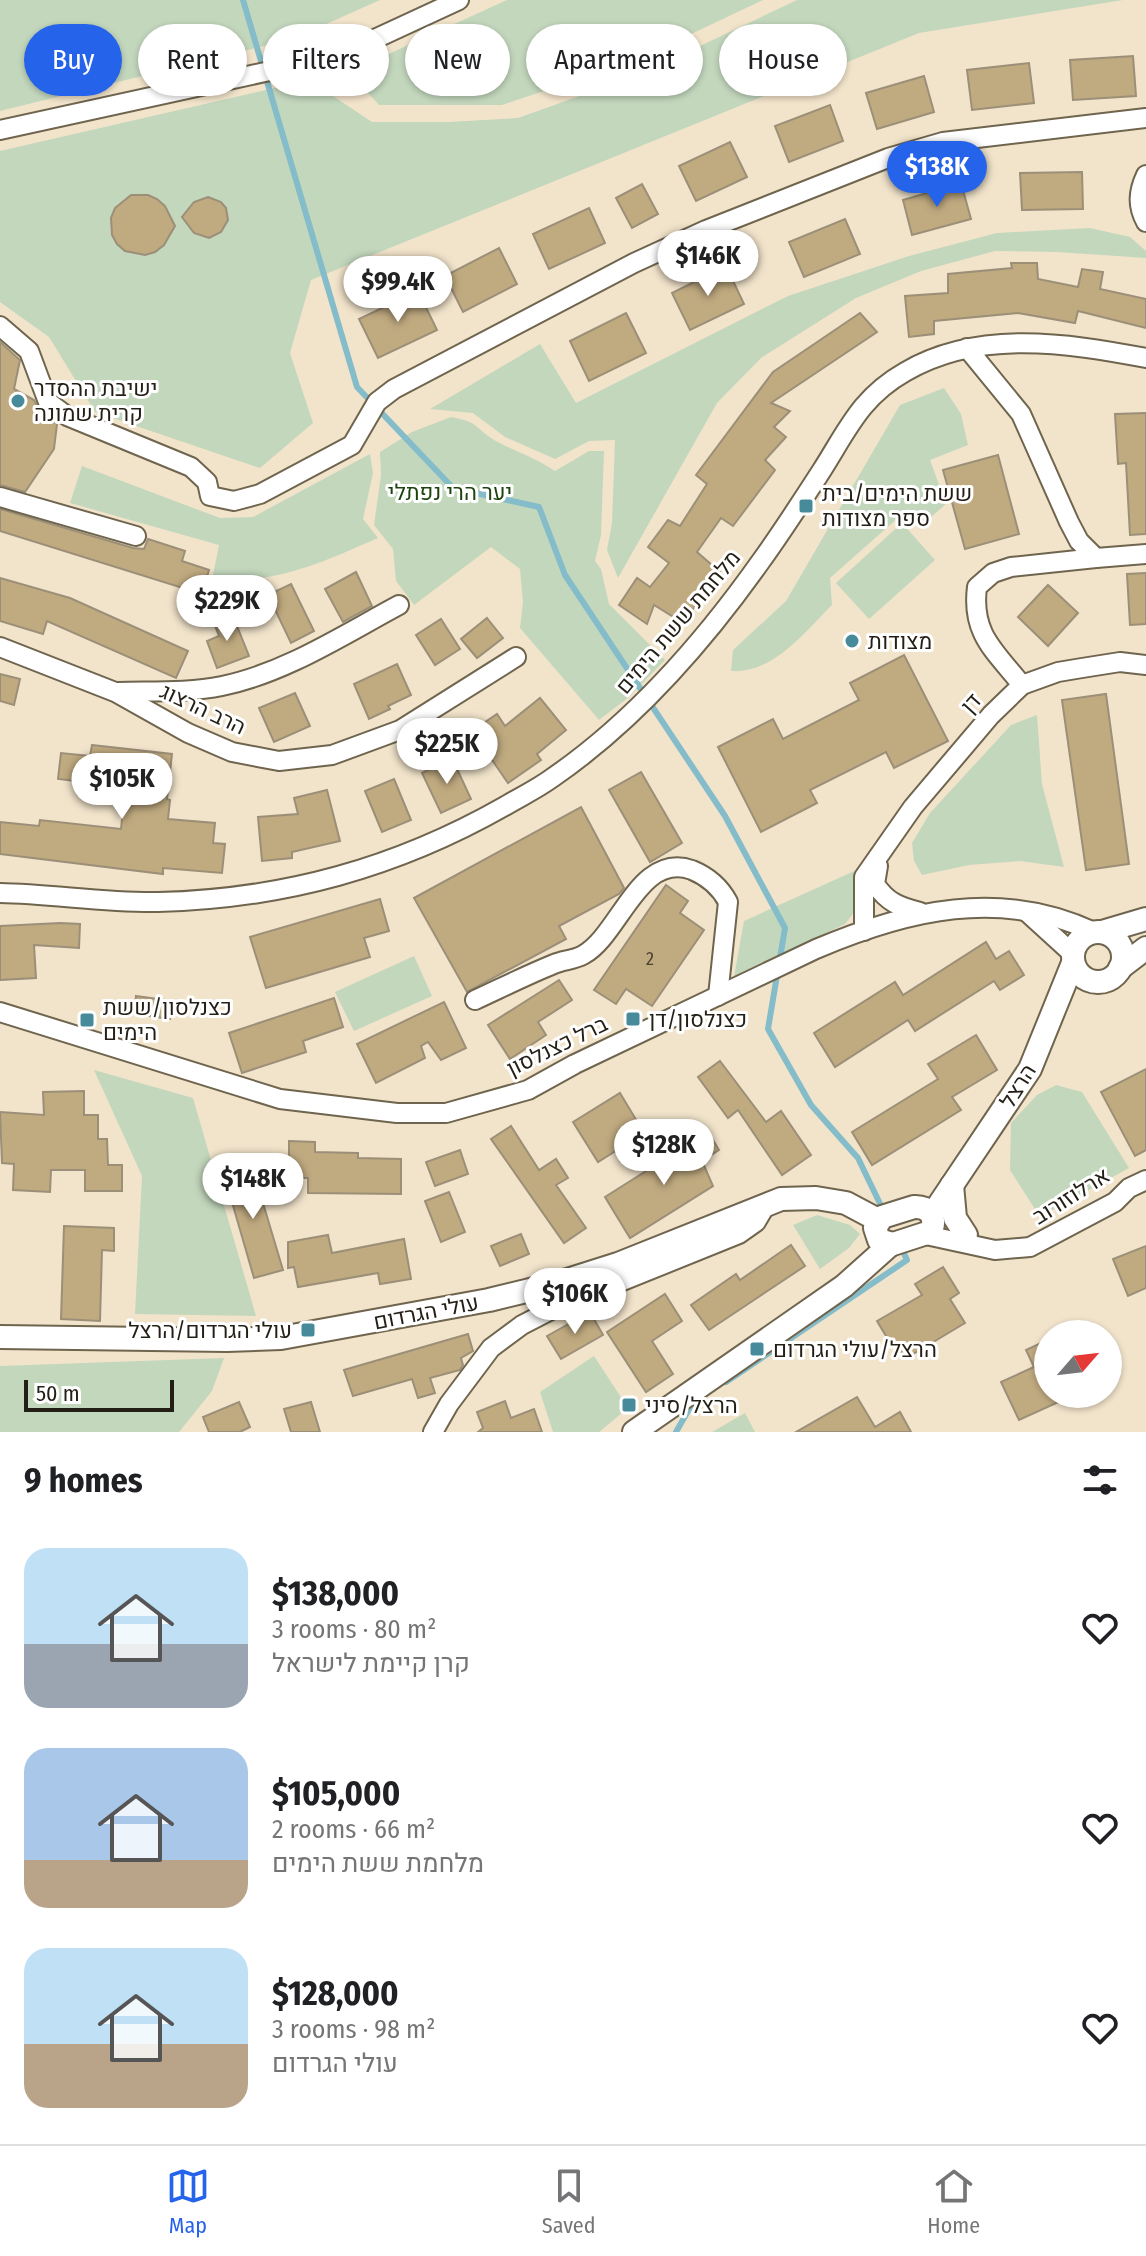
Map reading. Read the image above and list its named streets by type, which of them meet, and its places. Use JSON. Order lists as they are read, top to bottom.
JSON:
{
  "streets": {
    "street": [
      "מלחמת ששת הימים",
      "דן",
      "הרב הרצוג",
      "ברל כצנלסון",
      "הרצל",
      "ארלוזורוב",
      "עולי הגרדום"
    ]
  },
  "crossings": [
    ["דן", "ברל כצנלסון"],
    ["ברל כצנלסון", "הרצל"],
    ["הרצל", "ארלוזורוב"]
  ],
  "parks": ["יער הרי נפתלי"],
  "places": {
    "other": ["ישיבת ההסדר קרית שמונה", "מצודות"],
    "transit": [
      "ששת הימים/בית ספר מצודות",
      "כצנלסון/דן",
      "כצנלסון/ששת הימים",
      "עולי הגרדום/הרצל",
      "הרצל/עולי הגרדום",
      "הרצל/סיני"
    ]
  },
  "house_numbers": ["2"],
  "scale_bar": "50 m",
  "north": "top right",
  "page": {
    "chip": [
      "Buy",
      "Rent",
      "Filters",
      "New",
      "Apartment",
      "House"
    ],
    "price": [
      "$138K",
      "$146K",
      "$99.4K",
      "$229K",
      "$225K",
      "$105K",
      "$128K",
      "$148K",
      "$106K"
    ],
    "scale": "50 m",
    "heading": "9 homes",
    "list": [
      {
        "name": "$138,000",
        "note": "3 rooms · 80 m² · קרן קיימת לישראל"
      },
      {
        "name": "$105,000",
        "note": "2 rooms · 66 m² · מלחמת ששת הימים"
      },
      {
        "name": "$128,000",
        "note": "3 rooms · 98 m² · עולי הגרדום"
      }
    ],
    "tabs": ["Map", "Saved", "Home"]
  }
}
